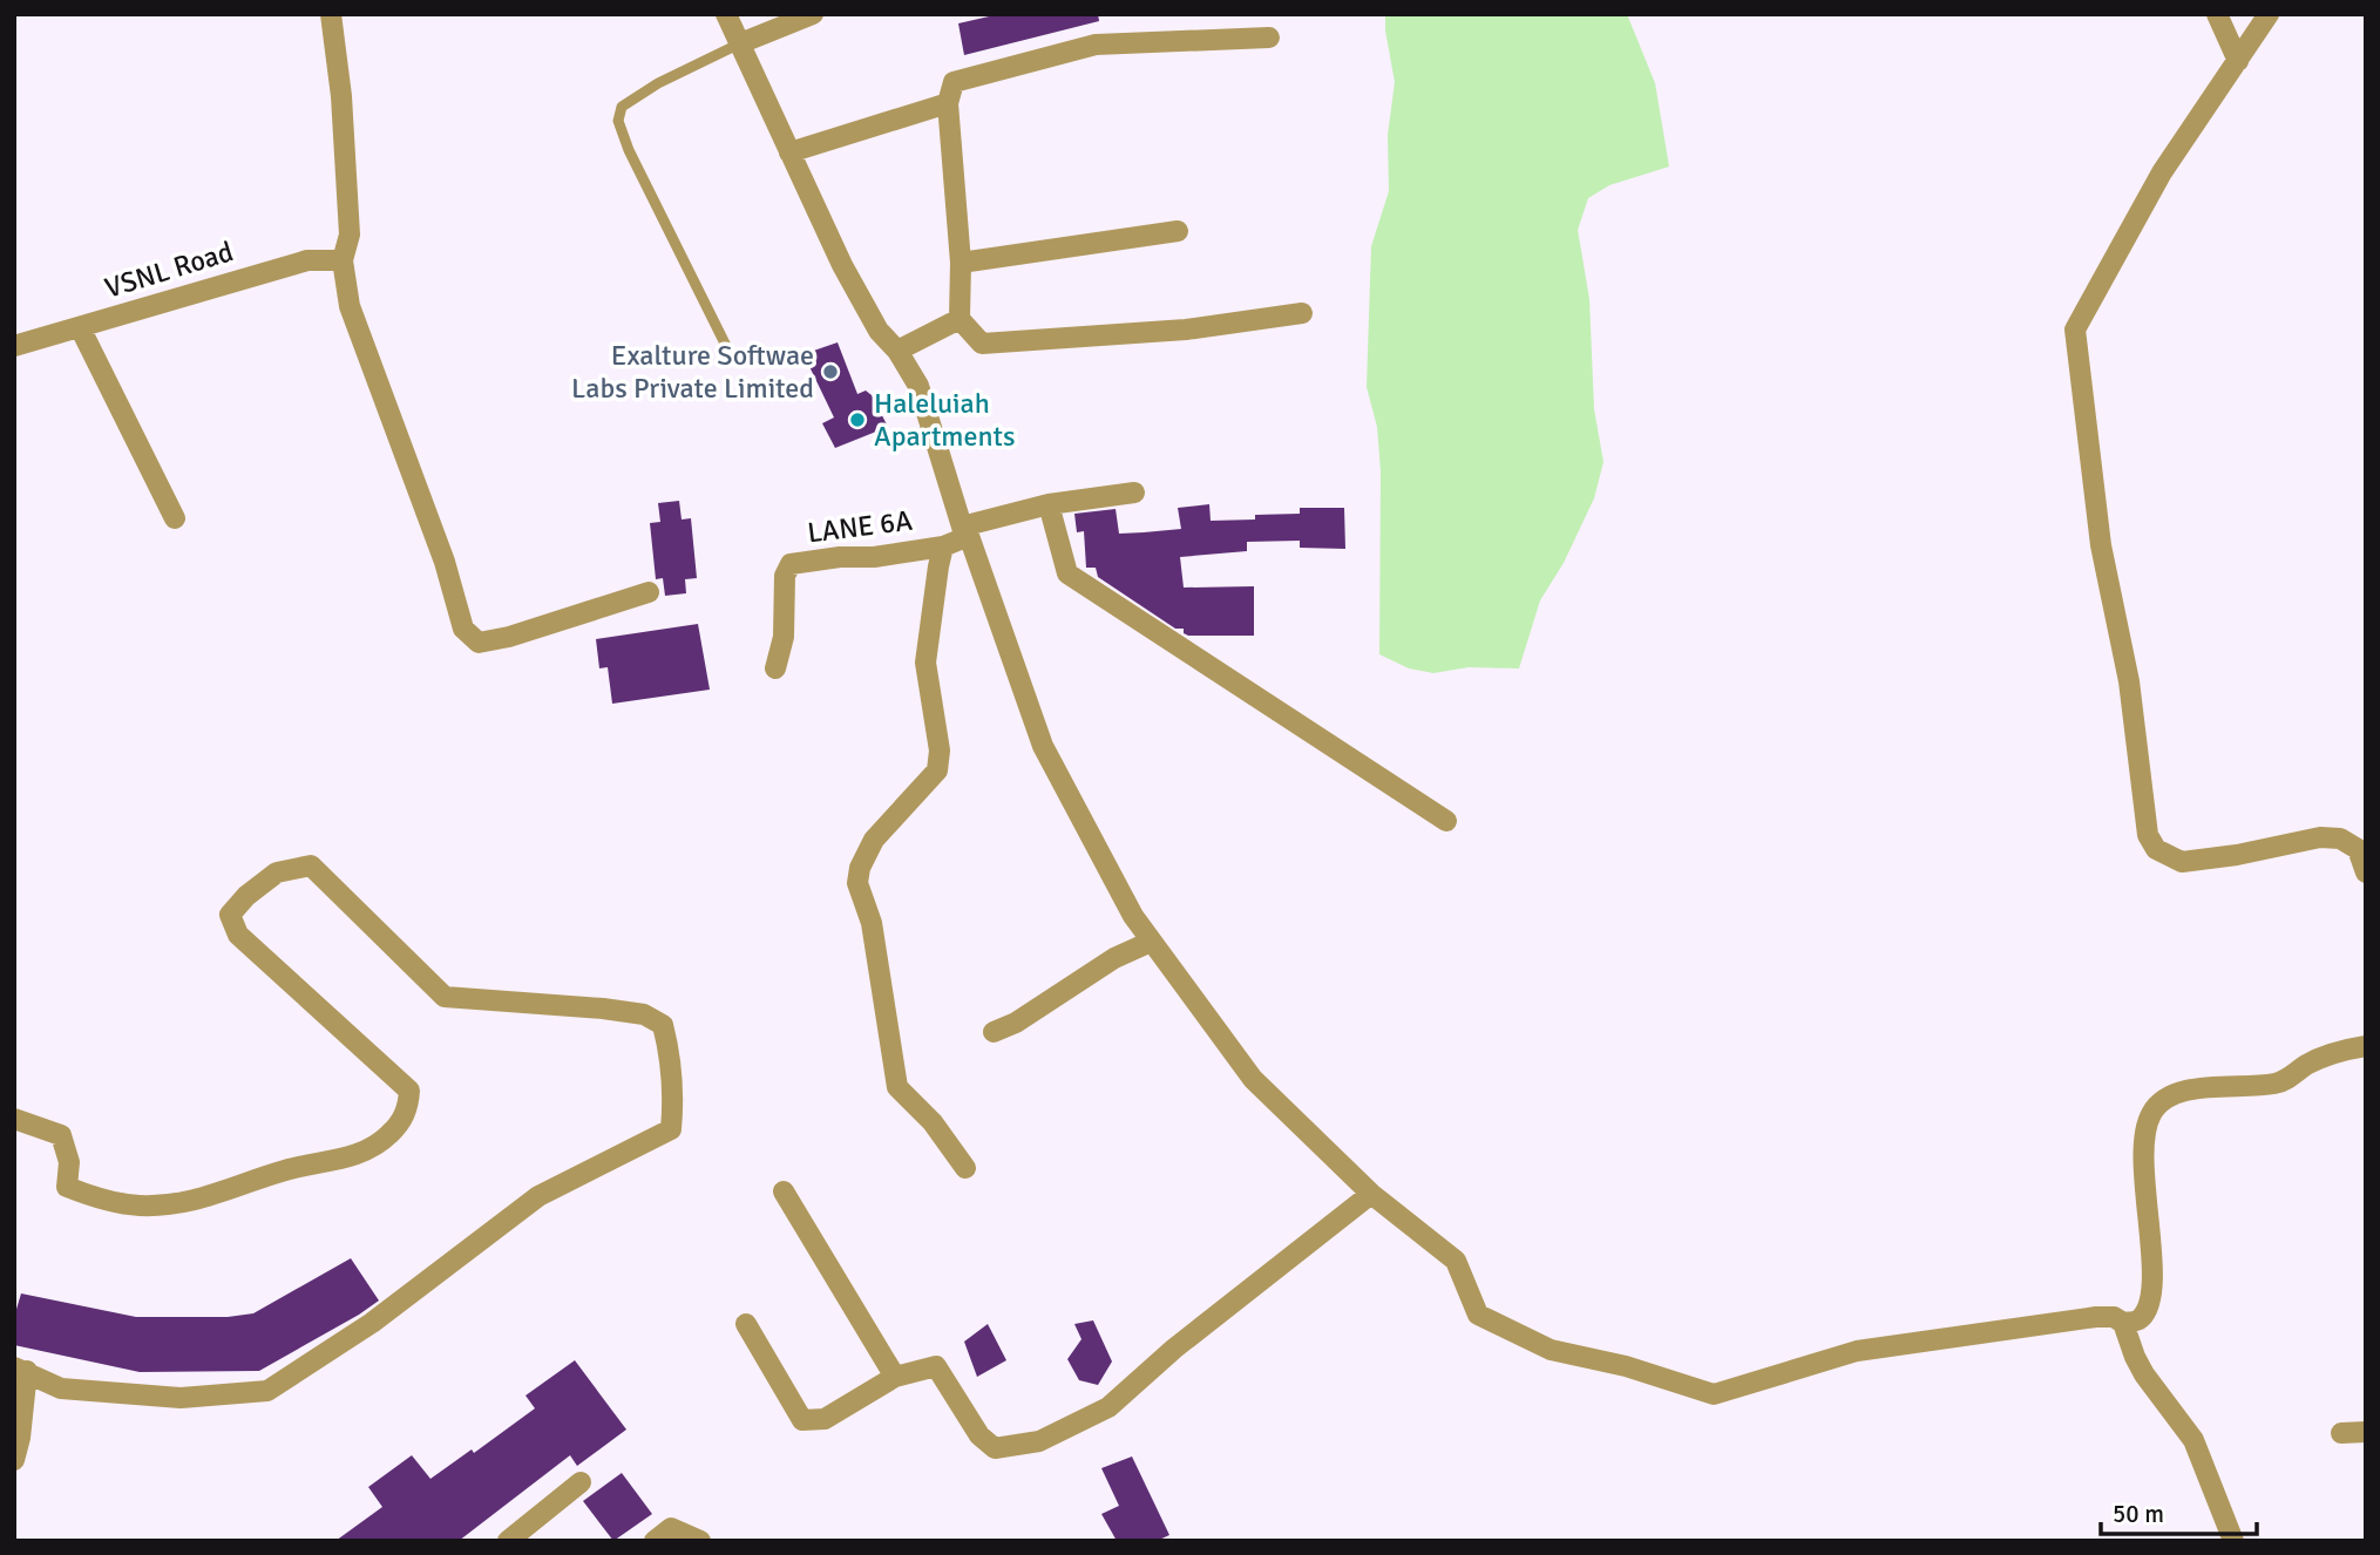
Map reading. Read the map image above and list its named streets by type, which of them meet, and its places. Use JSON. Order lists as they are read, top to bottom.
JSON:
{
  "streets": {
    "street": ["VSNL Road", "LANE 6A"]
  },
  "places": ["Exalture Softwae Labs Private Limited", "Haleluiah Apartments"],
  "scale_bar": "50 m"
}
